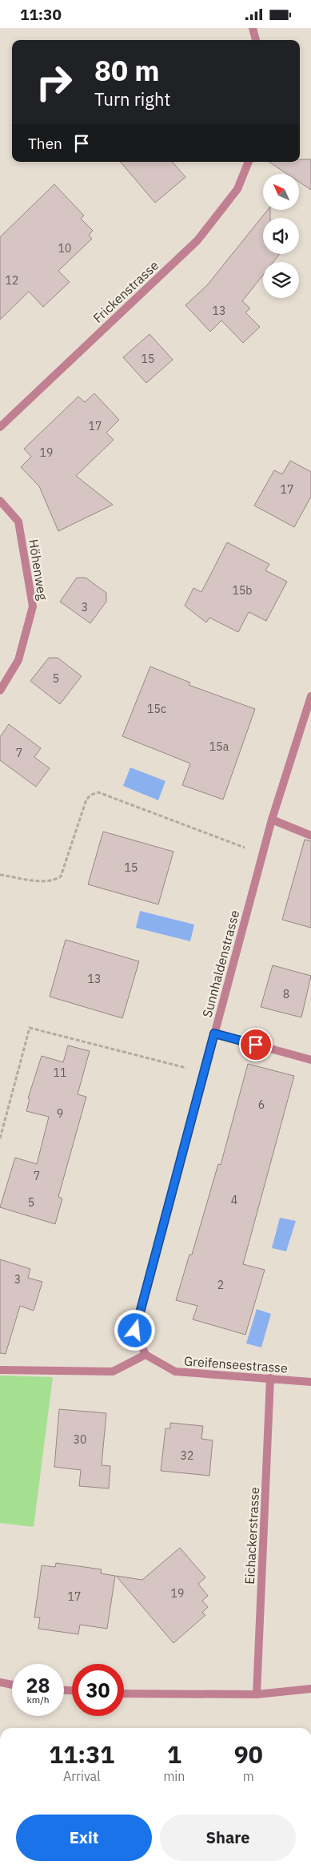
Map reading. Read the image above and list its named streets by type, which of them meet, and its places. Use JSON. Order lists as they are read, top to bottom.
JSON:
{
  "streets": {
    "street": [
      "Frickenstrasse",
      "Höhenweg",
      "Sunnhaldenstrasse",
      "Greifenseestrasse",
      "Eichackerstrasse"
    ]
  },
  "crossings": [
    ["Sunnhaldenstrasse", "Greifenseestrasse"],
    ["Greifenseestrasse", "Eichackerstrasse"]
  ],
  "house_numbers": [
    "10",
    "12",
    "13",
    "15",
    "17",
    "19",
    "17",
    "15b",
    "3",
    "5",
    "15c",
    "15a",
    "7",
    "15",
    "13",
    "8",
    "11",
    "6",
    "9",
    "7",
    "4",
    "5",
    "3",
    "2",
    "30",
    "32",
    "19",
    "17"
  ],
  "north": "top left",
  "page": {
    "status": "11:30",
    "turn": ["80 m", "Turn right"],
    "then": "Then",
    "speed": "28 km/h",
    "limit": "30",
    "eta": [
      "11:31",
      "Arrival",
      "1",
      "min",
      "90",
      "m"
    ],
    "buttons": ["Exit", "Share"]
  }
}
